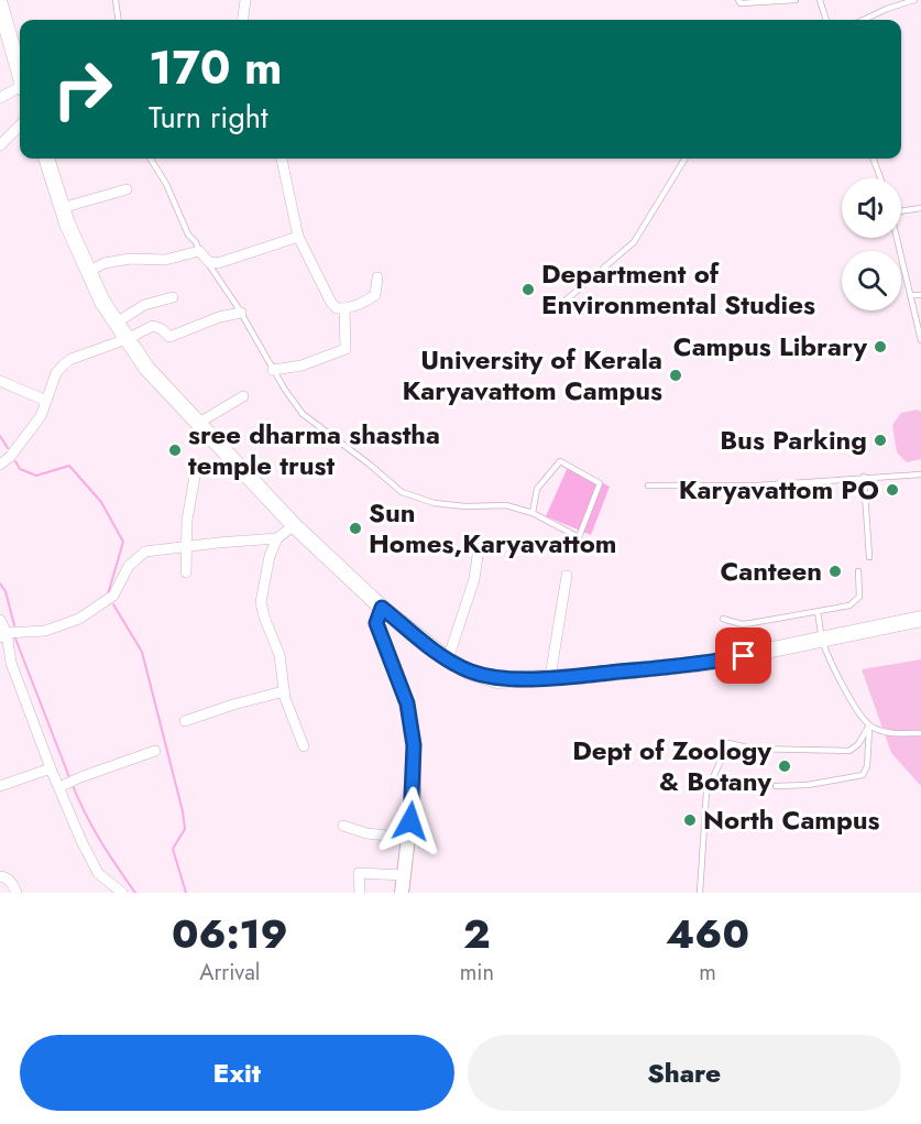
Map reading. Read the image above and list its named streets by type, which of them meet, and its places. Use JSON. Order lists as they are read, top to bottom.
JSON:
{
  "places": [
    "Department of Environmental Studies",
    "Campus Library",
    "University of Kerala Karyavattom Campus",
    "Bus Parking",
    "sree dharma shastha temple trust",
    "Karyavattom PO",
    "Sun Homes,Karyavattom",
    "Canteen",
    "Dept of Zoology & Botany",
    "North Campus"
  ],
  "page": {
    "turn": ["170 m", "Turn right"],
    "eta": [
      "06:19",
      "Arrival",
      "2",
      "min",
      "460",
      "m"
    ],
    "buttons": ["Exit", "Share"]
  }
}
